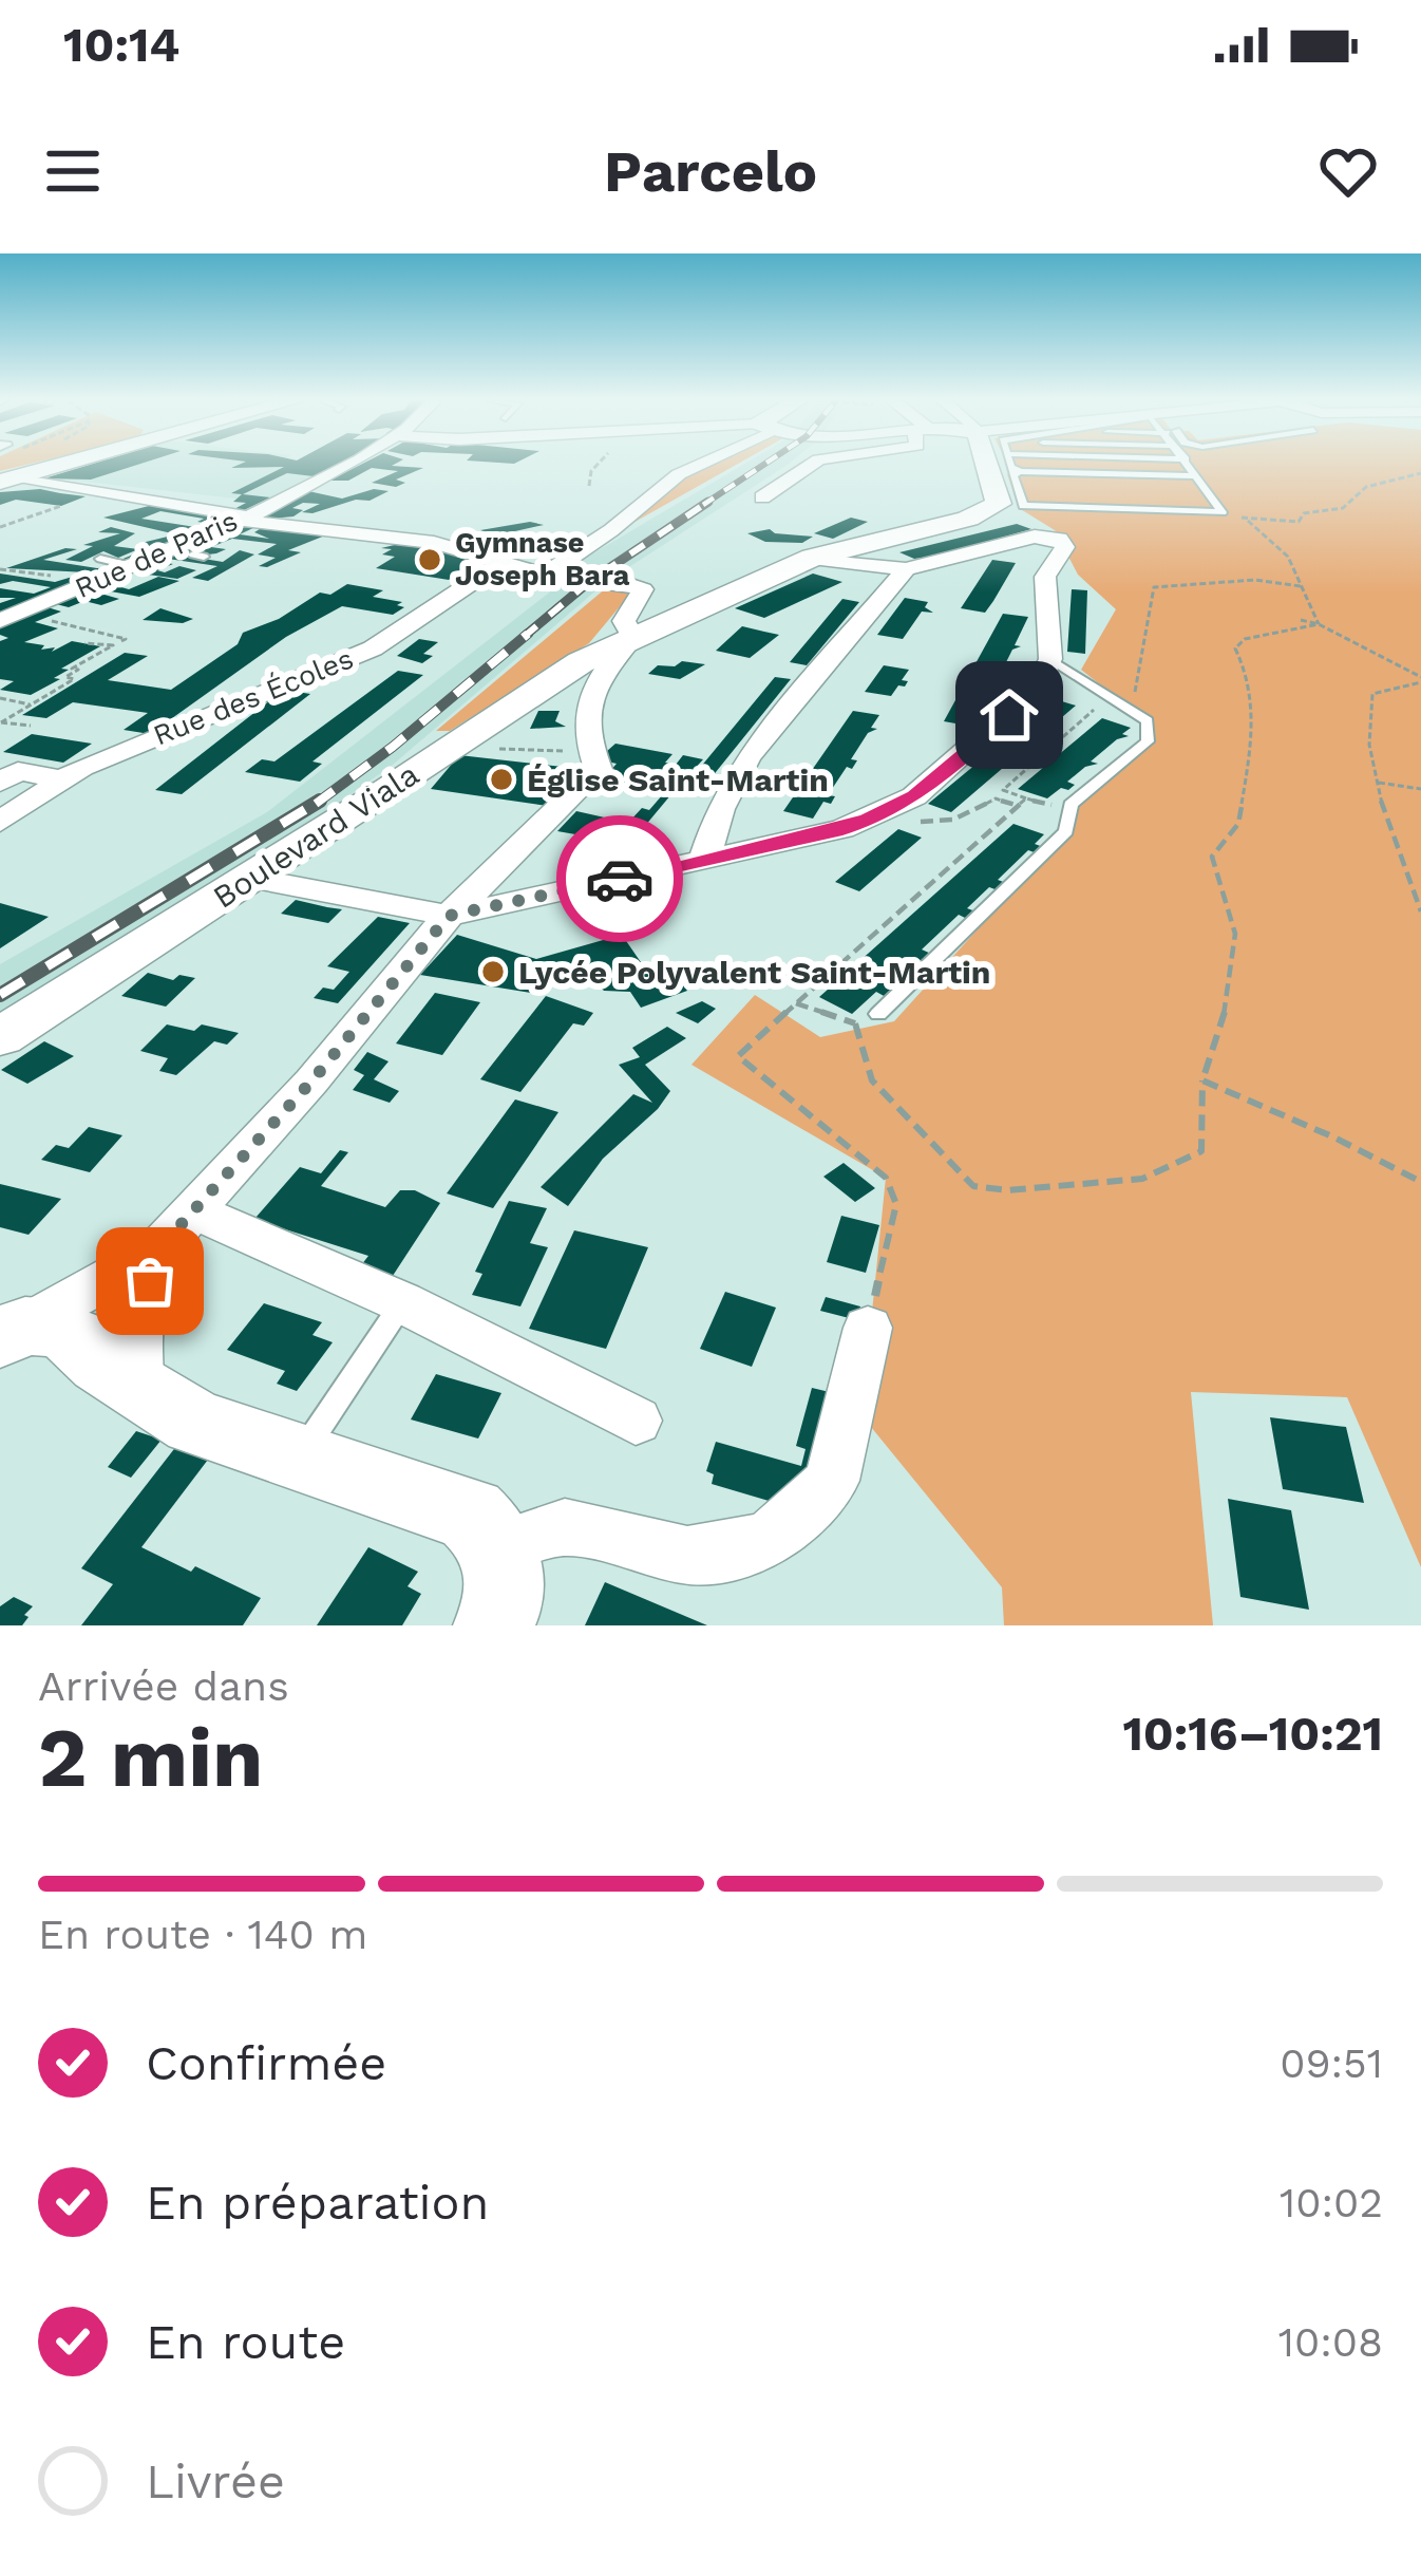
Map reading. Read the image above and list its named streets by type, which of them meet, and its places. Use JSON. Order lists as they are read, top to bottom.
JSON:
{
  "streets": {
    "street": ["Rue de Paris", "Rue des Écoles", "Boulevard Viala"]
  },
  "places": ["Gymnase Joseph Bara", "Église Saint-Martin", "Lycée Polyvalent Saint-Martin"],
  "page": {
    "status": "10:14",
    "header": "Parcelo",
    "heading": ["2 min", "Arrivée dans", "10:16–10:21"],
    "bar": "En route · 140 m",
    "list": [
      ["Confirmée", "09:51"],
      ["En préparation", "10:02"],
      ["En route", "10:08"],
      "Livrée"
    ]
  }
}
